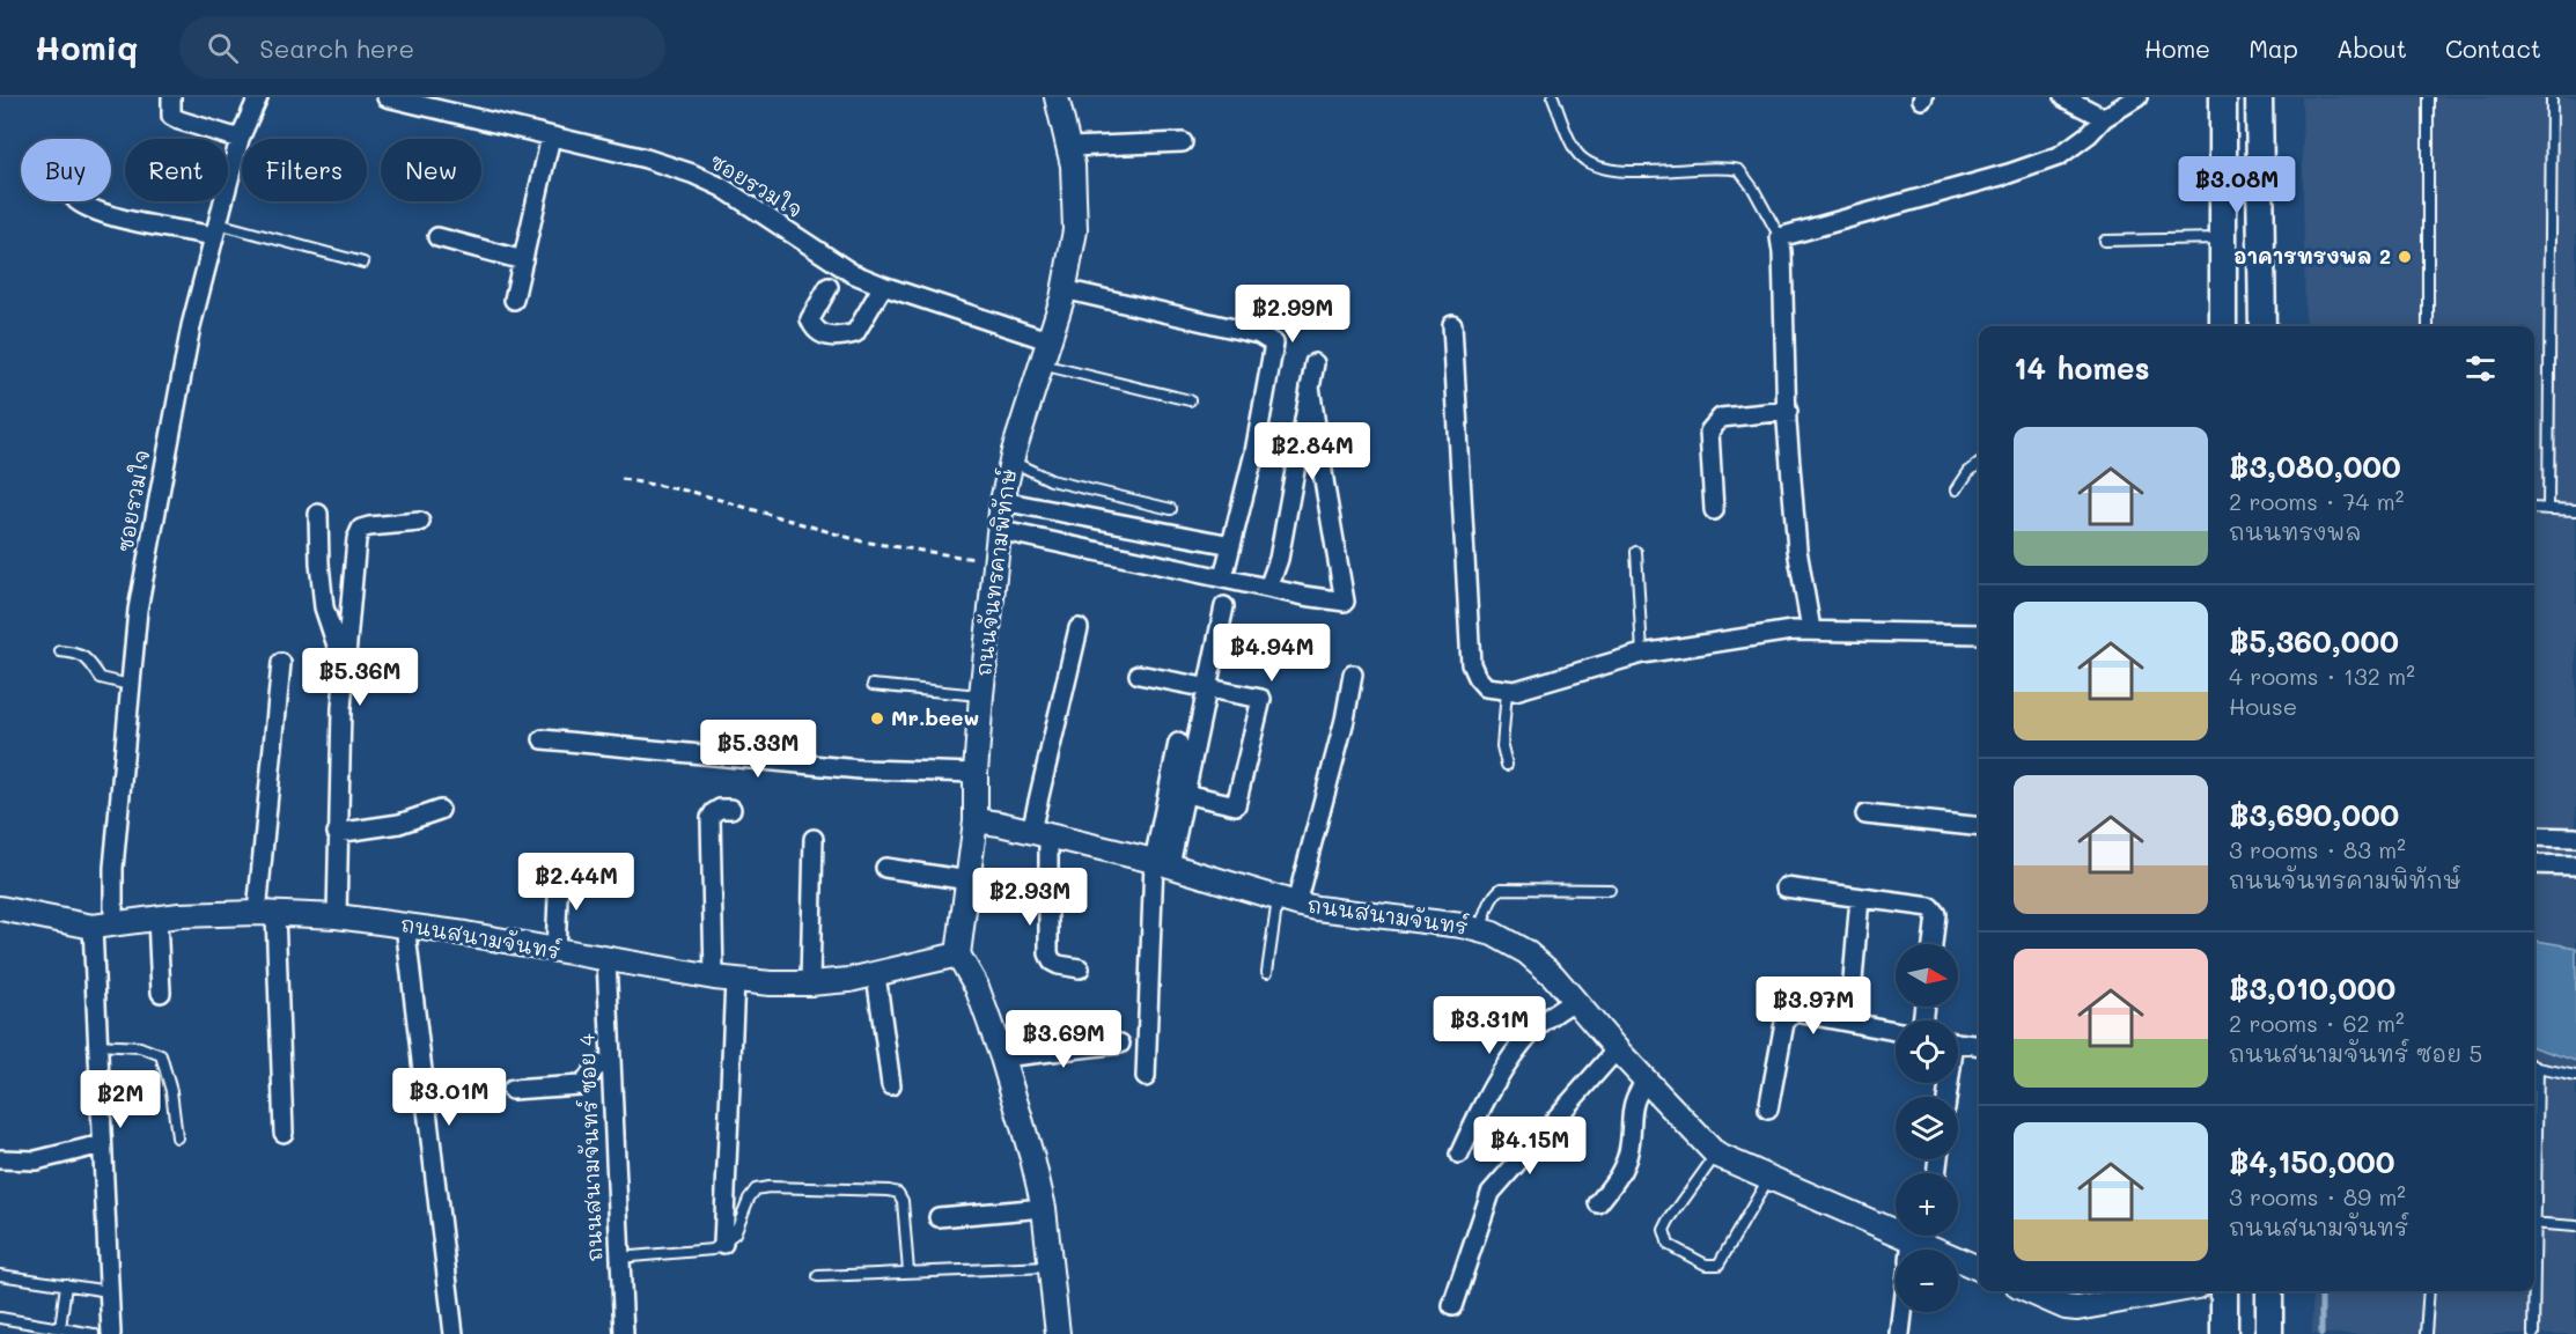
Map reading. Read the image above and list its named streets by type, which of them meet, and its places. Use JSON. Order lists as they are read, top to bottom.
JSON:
{
  "streets": {
    "street": [
      "ซอยรวมใจ",
      "ถนนจันทรคามพิทักษ์",
      "ถนนสนามจันทร์",
      "ถนนสนามจันทร์ ซอย 4"
    ]
  },
  "crossings": [
    ["ซอยรวมใจ", "ถนนจันทรคามพิทักษ์"],
    ["ซอยรวมใจ", "ถนนสนามจันทร์"],
    ["ถนนจันทรคามพิทักษ์", "ถนนสนามจันทร์"],
    ["ถนนสนามจันทร์", "ถนนสนามจันทร์ ซอย 4"]
  ],
  "places": ["อาคารทรงพล 2", "Mr.beew"],
  "north": "right",
  "page": {
    "header": "Homiq",
    "search": "Search here",
    "nav": [
      "Home",
      "Map",
      "About",
      "Contact"
    ],
    "chip": [
      "Buy",
      "Rent",
      "Filters",
      "New"
    ],
    "price": [
      "฿3.08M",
      "฿2.99M",
      "฿2.84M",
      "฿4.94M",
      "฿5.36M",
      "฿5.33M",
      "฿2.44M",
      "฿2.93M",
      "฿3.97M",
      "฿3.31M",
      "฿3.69M",
      "฿3.01M",
      "฿2M",
      "฿4.15M"
    ],
    "heading": "14 homes",
    "list": [
      {
        "name": "฿3,080,000",
        "note": "2 rooms · 74 m² · ถนนทรงพล"
      },
      {
        "name": "฿5,360,000",
        "note": "4 rooms · 132 m² · House"
      },
      {
        "name": "฿3,690,000",
        "note": "3 rooms · 83 m² · ถนนจันทรคามพิทักษ์"
      },
      {
        "name": "฿3,010,000",
        "note": "2 rooms · 62 m² · ถนนสนามจันทร์ ซอย 5"
      },
      {
        "name": "฿4,150,000",
        "note": "3 rooms · 89 m² · ถนนสนามจันทร์"
      }
    ],
    "map_buttons": ["+", "−"]
  }
}
